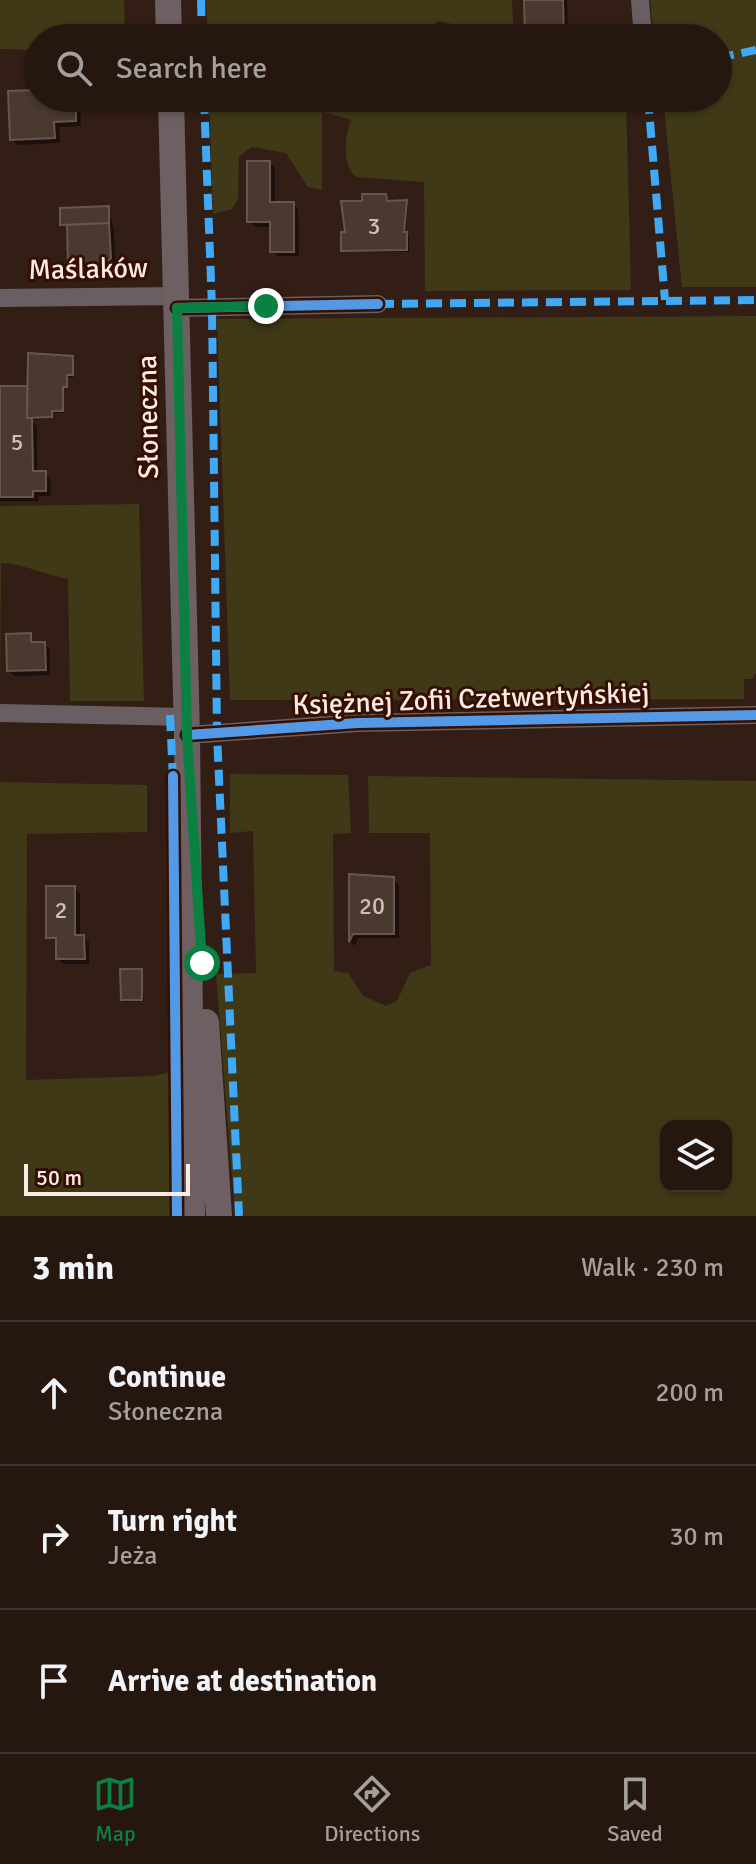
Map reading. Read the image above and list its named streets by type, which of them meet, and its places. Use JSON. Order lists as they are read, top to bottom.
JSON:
{
  "streets": {
    "main road": ["Słoneczna"],
    "street": ["Maślaków", "Księżnej Zofii Czetwertyńskiej"]
  },
  "crossings": [
    ["Maślaków", "Słoneczna"],
    ["Słoneczna", "Księżnej Zofii Czetwertyńskiej"]
  ],
  "house_numbers": [
    "3",
    "5",
    "20",
    "2"
  ],
  "scale_bar": "50 m",
  "page": {
    "search": "Search here",
    "scale": "50 m",
    "heading": ["3 min", "Walk · 230 m"],
    "list": [
      ["Continue", "Słoneczna", "200 m"],
      ["Turn right", "Jeża", "30 m"],
      "Arrive at destination"
    ],
    "nav": ["Map", "Directions", "Saved"]
  }
}
